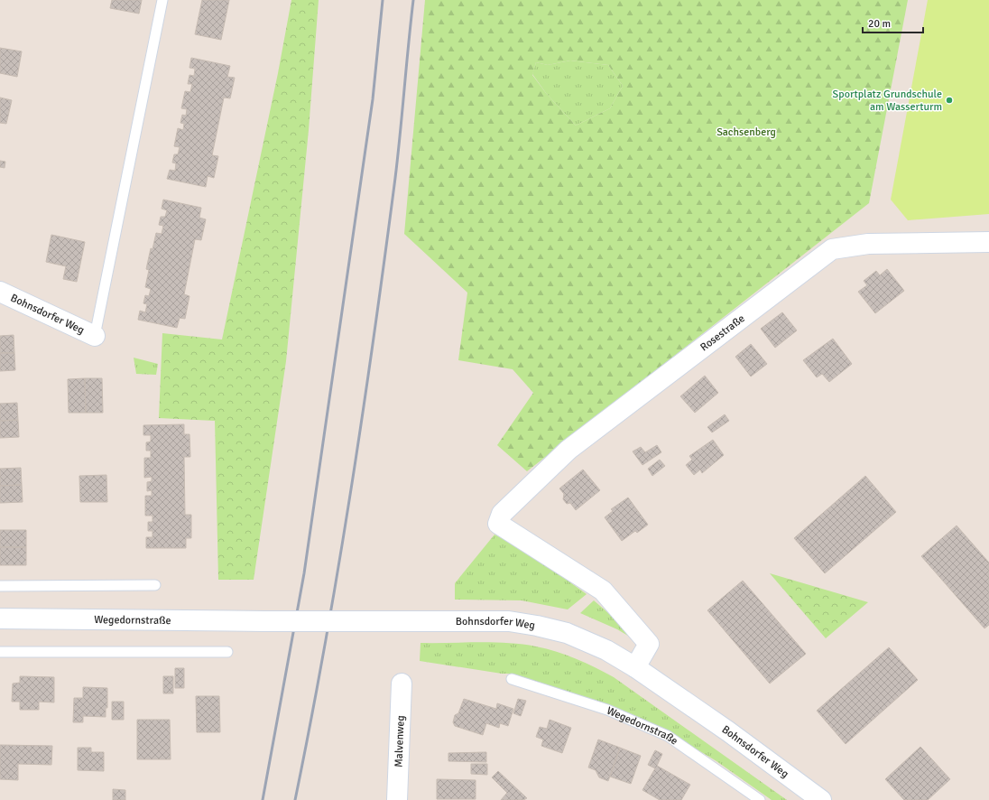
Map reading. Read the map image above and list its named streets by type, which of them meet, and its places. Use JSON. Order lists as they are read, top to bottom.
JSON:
{
  "streets": {
    "street": [
      "Bohnsdorfer Weg",
      "Rosestraße",
      "Wegedornstraße",
      "Malvenweg"
    ]
  },
  "crossings": [
    ["Bohnsdorfer Weg", "Rosestraße"],
    ["Bohnsdorfer Weg", "Wegedornstraße"]
  ],
  "parks": ["Sachsenberg"],
  "places": ["Sportplatz Grundschule am Wasserturm"],
  "scale_bar": "20 m"
}
